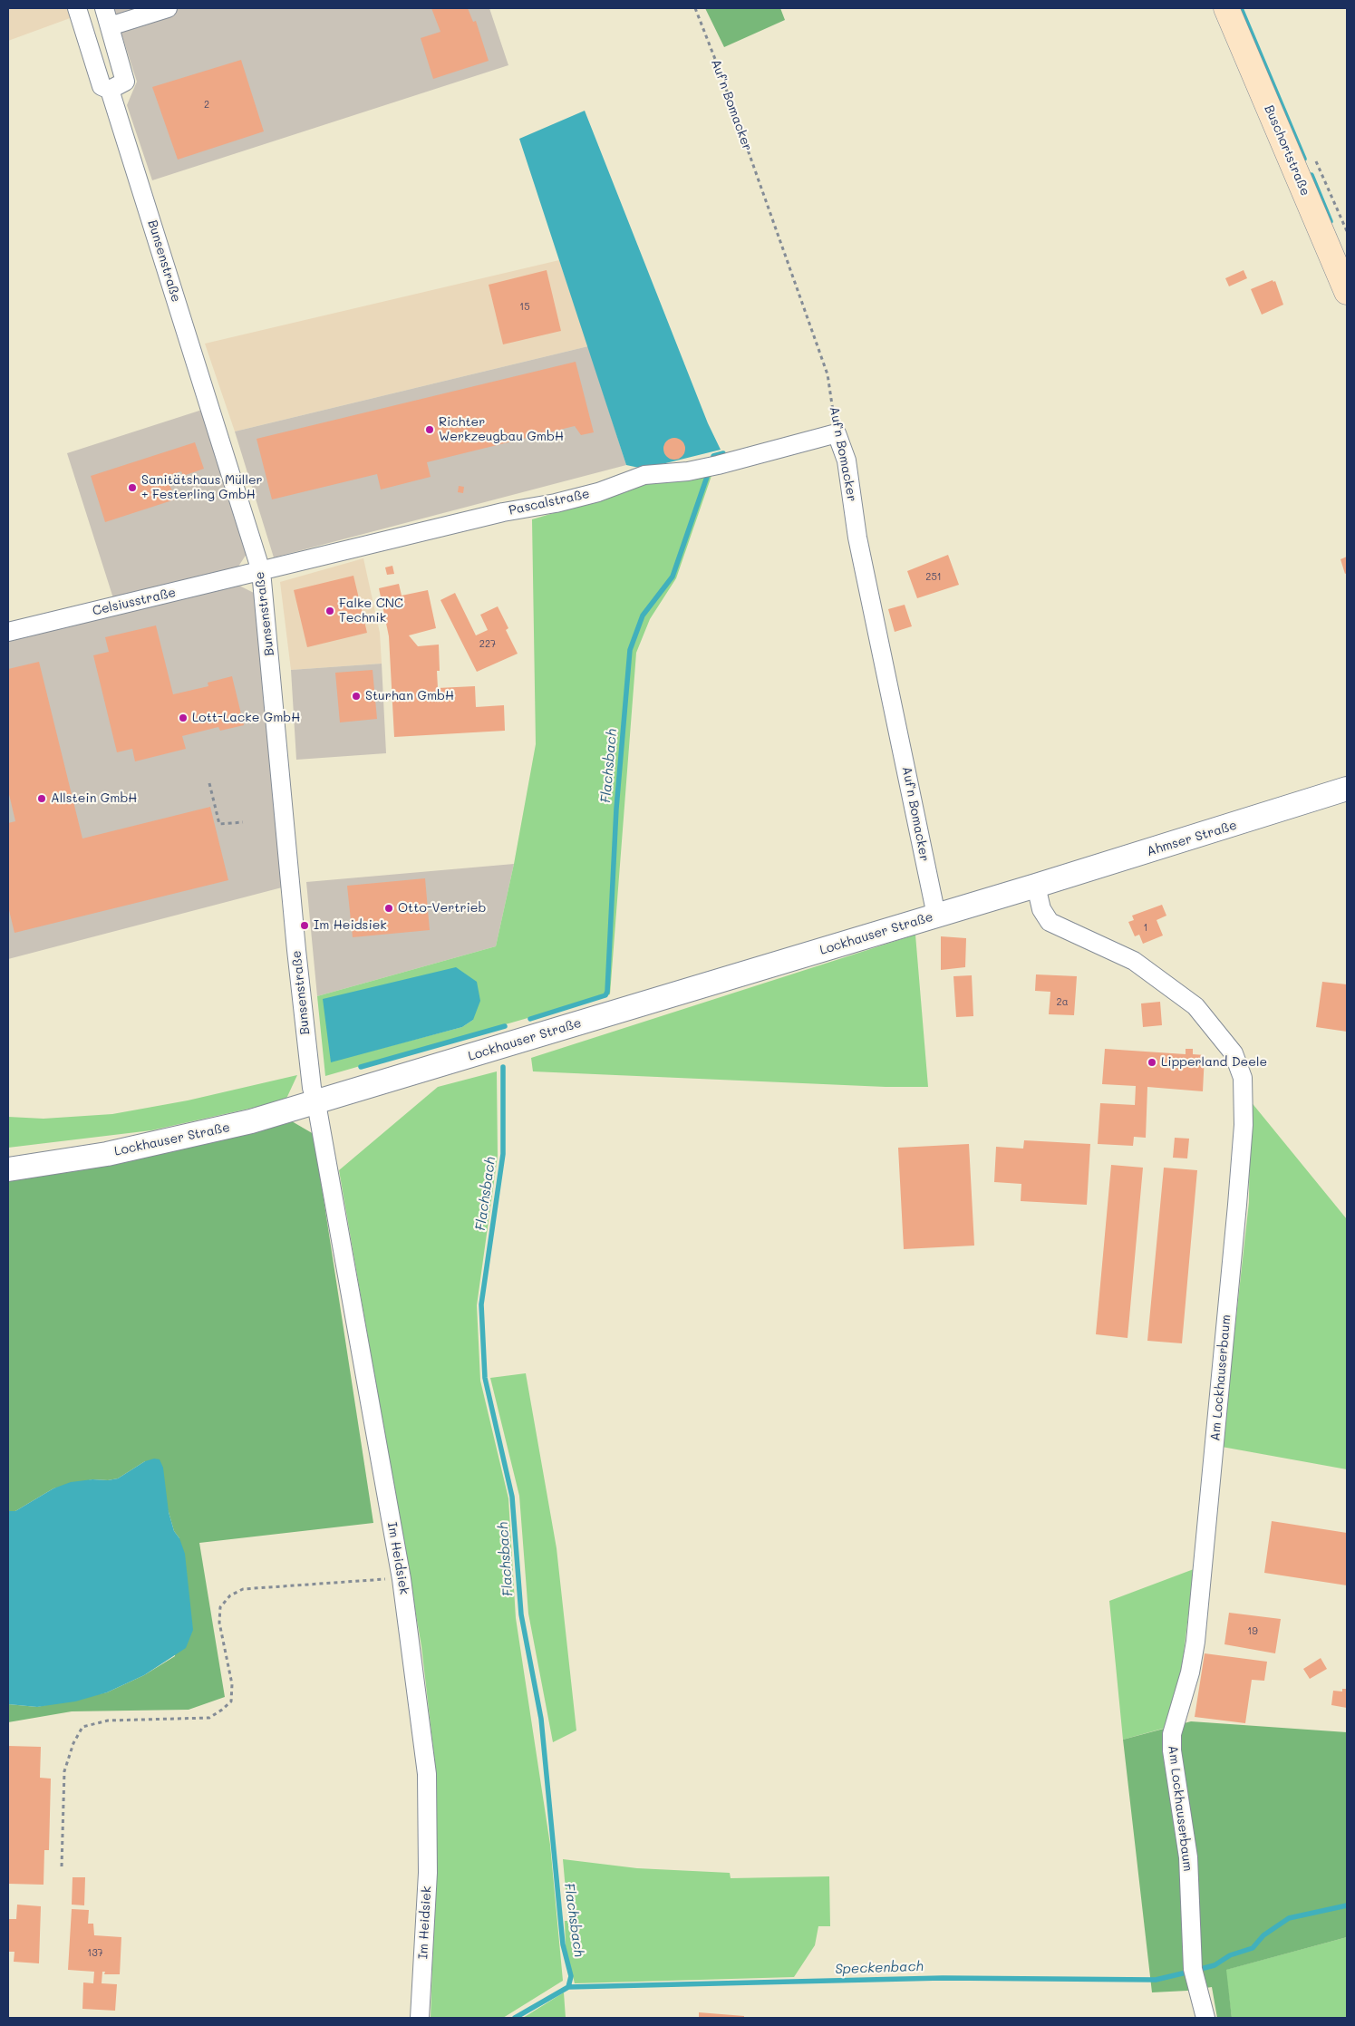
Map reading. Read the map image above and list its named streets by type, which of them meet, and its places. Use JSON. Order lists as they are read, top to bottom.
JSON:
{
  "streets": {
    "main road": ["Buschortstraße"],
    "street": [
      "Auf'n Bomacker",
      "Bunsenstraße",
      "Pascalstraße",
      "Celsiusstraße",
      "Ahmser Straße",
      "Lockhauser Straße",
      "Am Lockhauserbaum",
      "Im Heidsiek"
    ]
  },
  "crossings": [
    ["Auf'n Bomacker", "Pascalstraße"],
    ["Auf'n Bomacker", "Lockhauser Straße"],
    ["Bunsenstraße", "Pascalstraße"],
    ["Bunsenstraße", "Celsiusstraße"],
    ["Bunsenstraße", "Lockhauser Straße"],
    ["Bunsenstraße", "Im Heidsiek"],
    ["Pascalstraße", "Celsiusstraße"],
    ["Ahmser Straße", "Lockhauser Straße"],
    ["Ahmser Straße", "Am Lockhauserbaum"],
    ["Lockhauser Straße", "Am Lockhauserbaum"],
    ["Lockhauser Straße", "Im Heidsiek"]
  ],
  "water": ["Flachsbach", "Speckenbach"],
  "places": [
    "Richter Werkzeugbau GmbH",
    "Sanitätshaus Müller + Festerling GmbH",
    "Falke CNC Technik",
    "Sturhan GmbH",
    "Lott-Lacke GmbH",
    "Allstein GmbH",
    "Otto-Vertrieb",
    "Im Heidsiek",
    "Lipperland Deele"
  ],
  "house_numbers": [
    "2",
    "15",
    "251",
    "227",
    "1",
    "2a",
    "19",
    "137"
  ]
}
